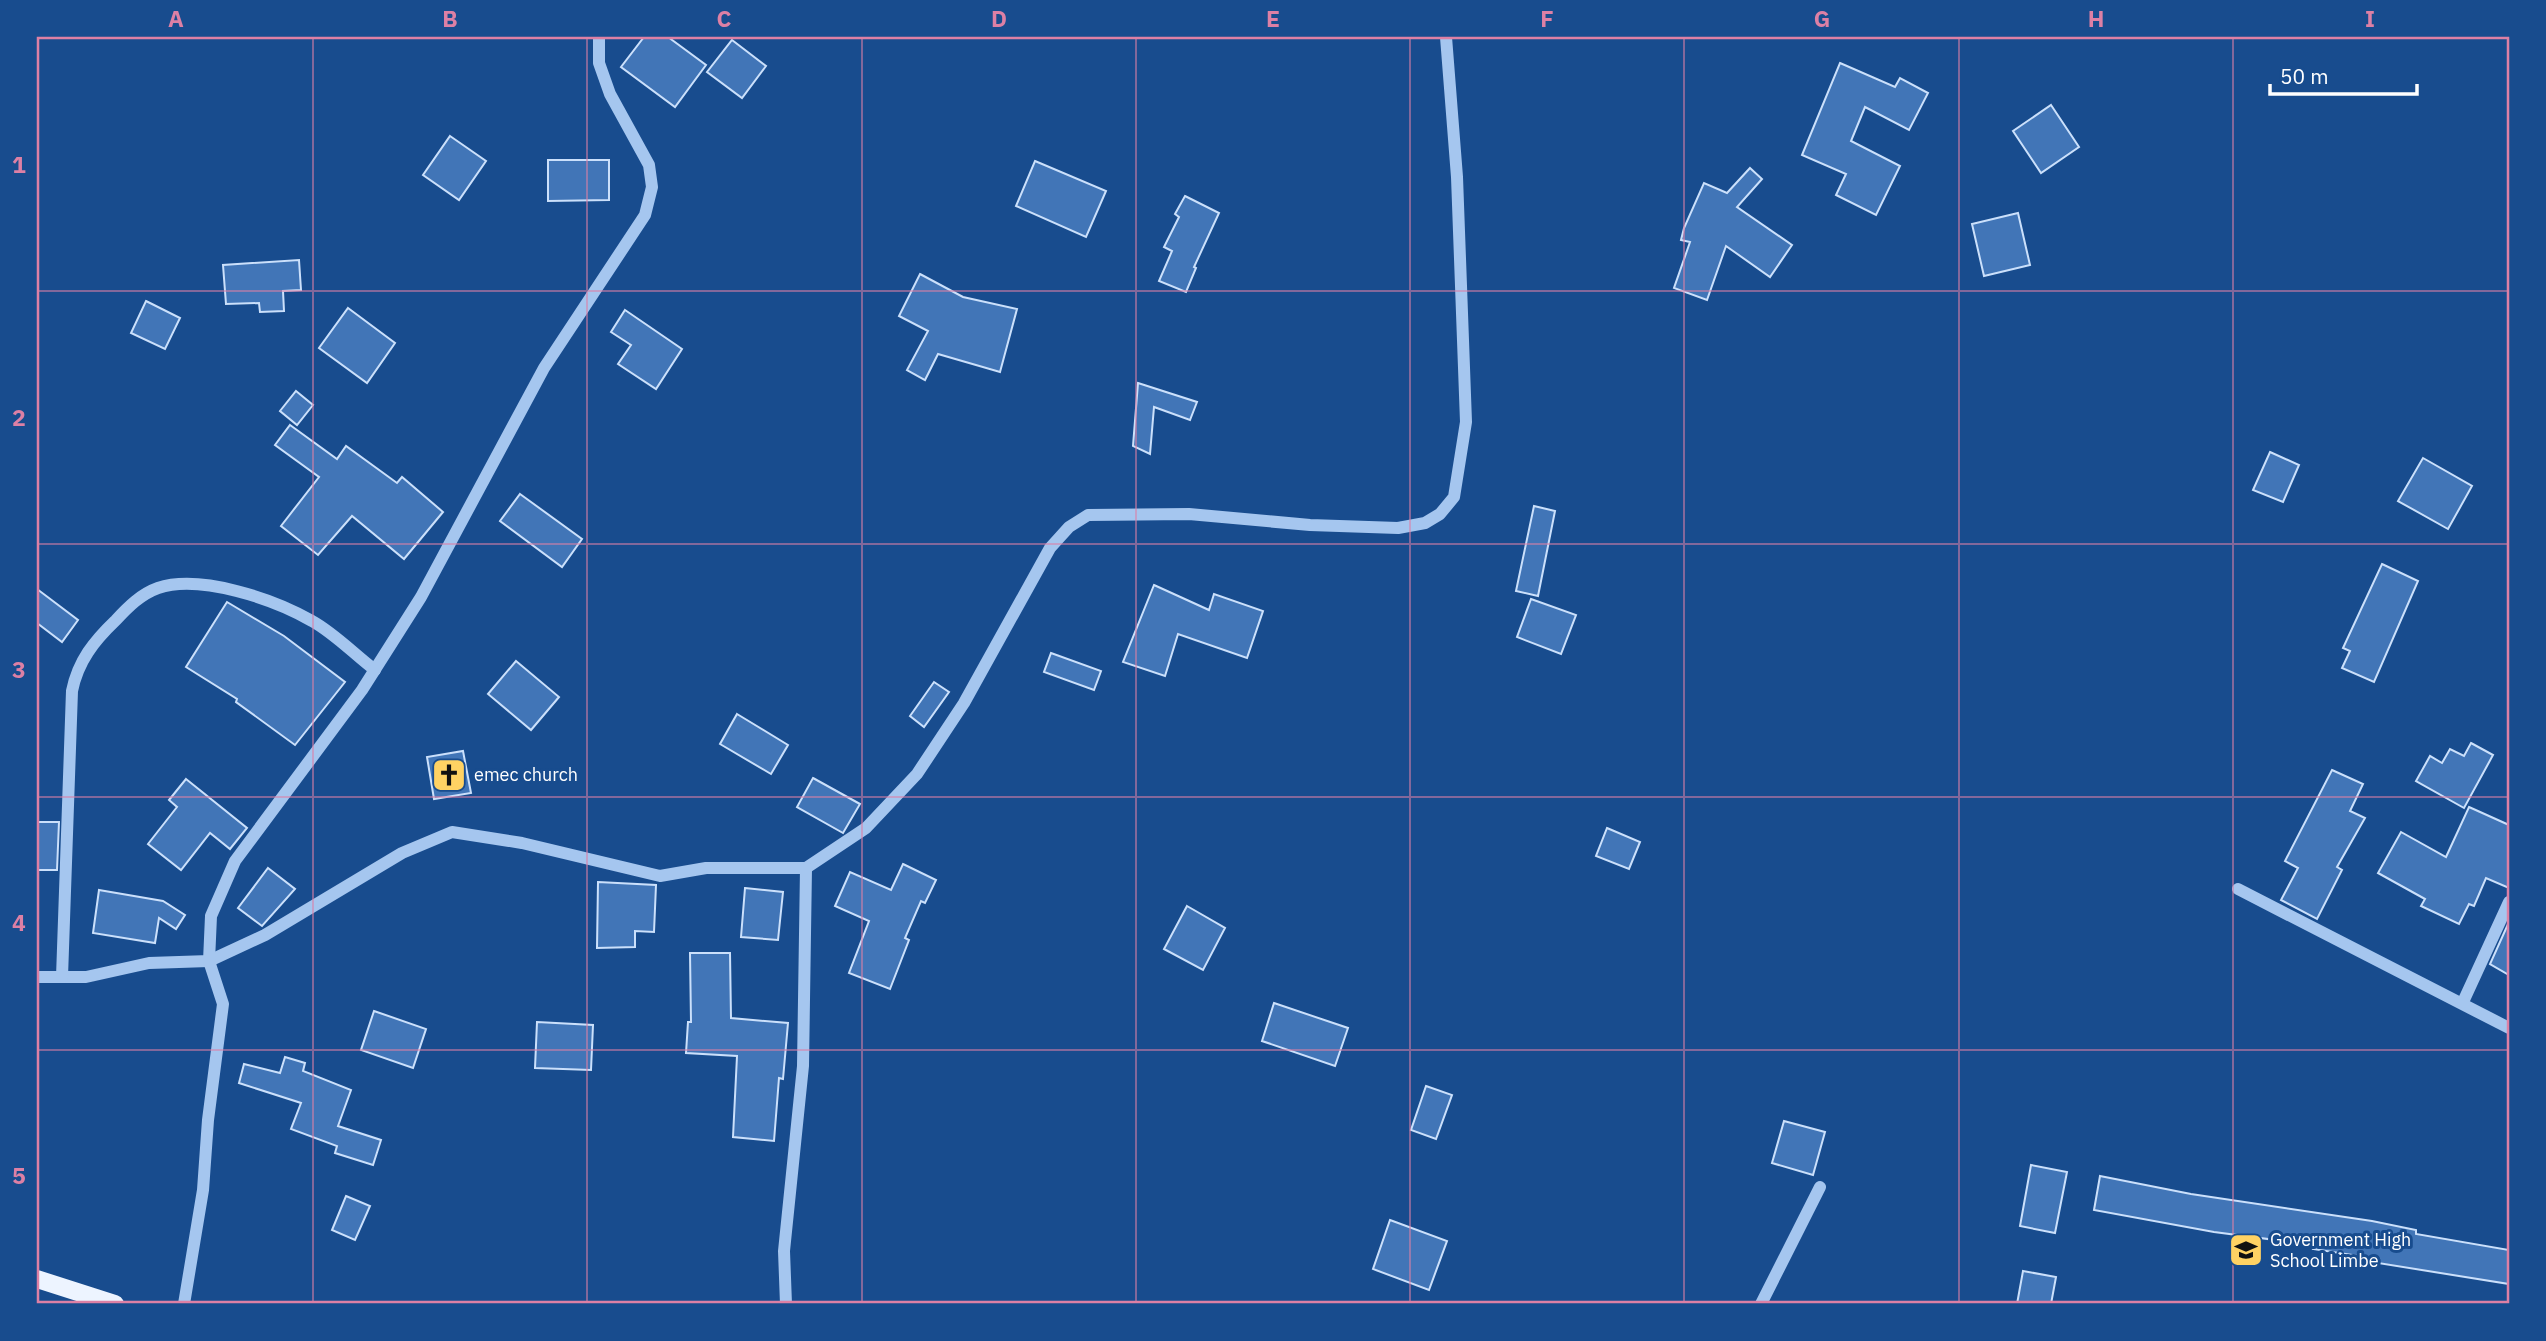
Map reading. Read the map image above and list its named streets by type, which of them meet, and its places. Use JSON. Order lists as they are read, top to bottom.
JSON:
{
  "places": {
    "church": ["emec church"],
    "school or university": ["Government High School Limbe"]
  },
  "scale_bar": "50 m",
  "grid": {
    "columns": [
      "A",
      "B",
      "C",
      "D",
      "E",
      "F",
      "G",
      "H",
      "I"
    ],
    "rows": [
      "1",
      "2",
      "3",
      "4",
      "5"
    ]
  }
}
